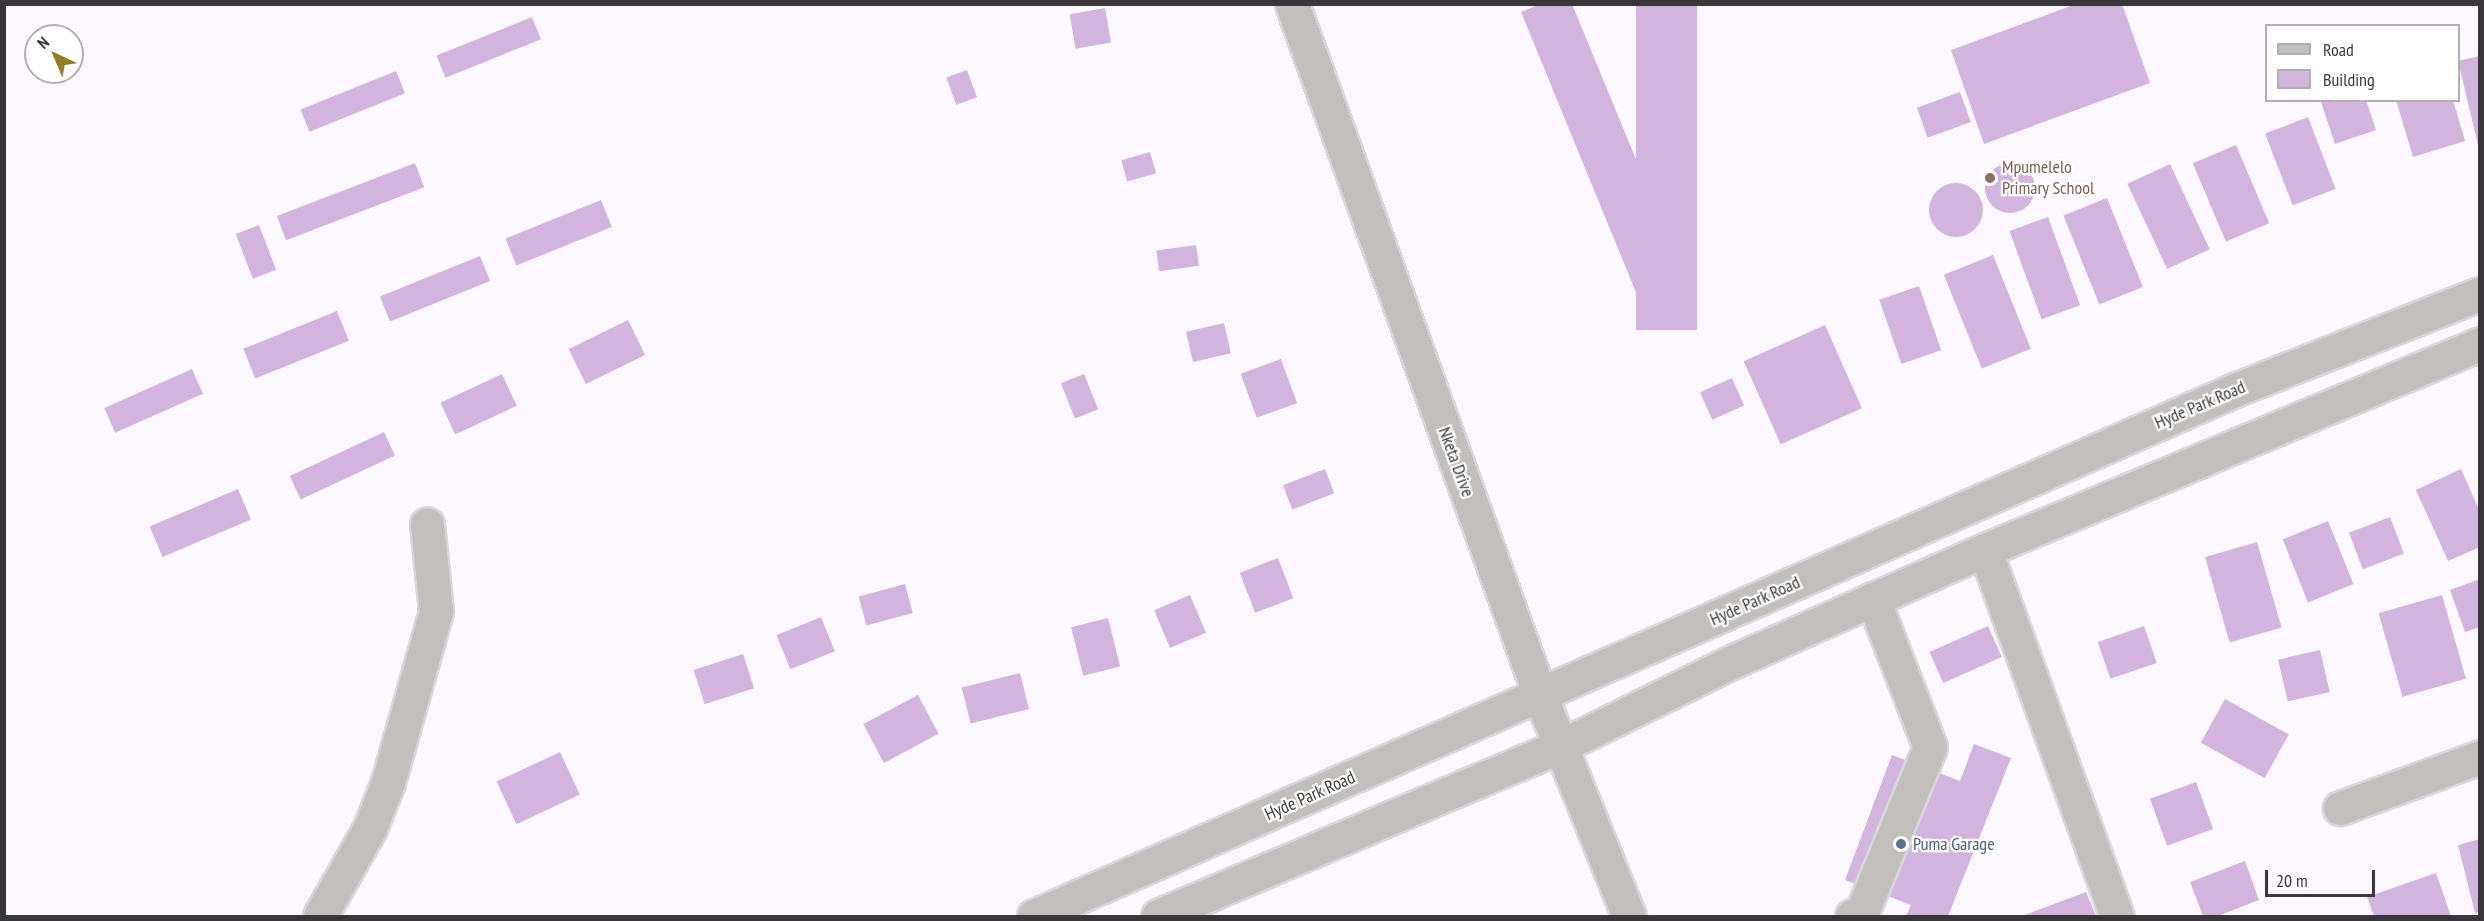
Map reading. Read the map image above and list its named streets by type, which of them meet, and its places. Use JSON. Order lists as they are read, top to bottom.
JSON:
{
  "streets": {
    "street": ["Hyde Park Road", "Nketa Drive"]
  },
  "crossings": [
    ["Hyde Park Road", "Nketa Drive"]
  ],
  "places": ["Mpumelelo Primary School", "Puma Garage"],
  "legend": ["Road", "Building"],
  "scale_bar": "20 m",
  "north": "top left"
}
